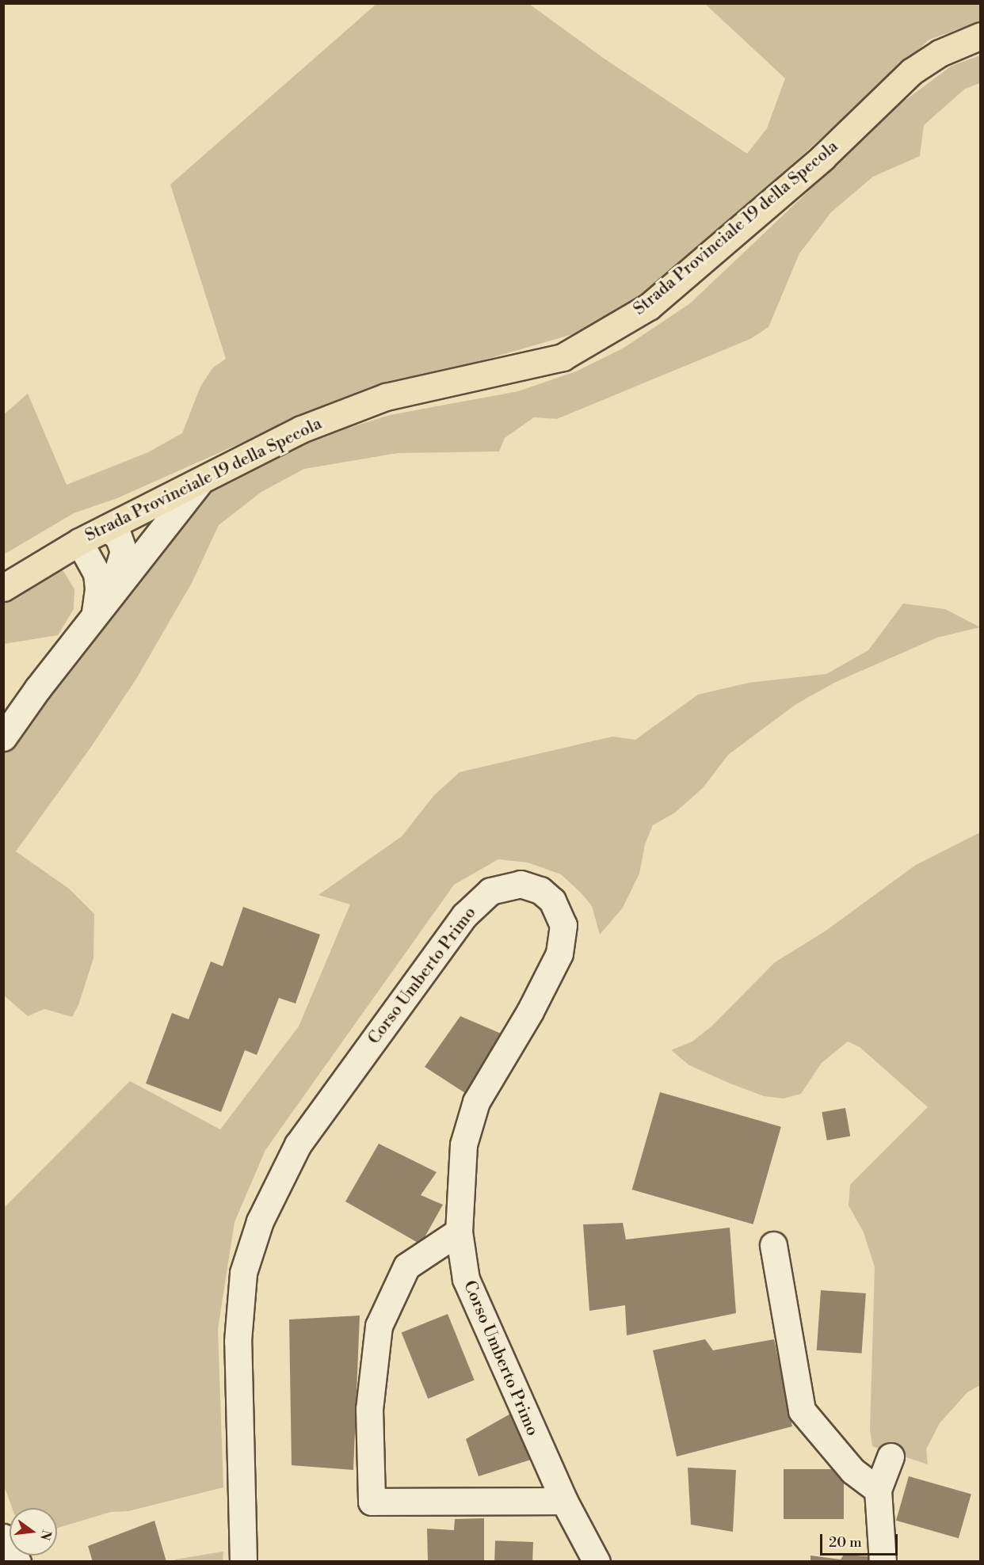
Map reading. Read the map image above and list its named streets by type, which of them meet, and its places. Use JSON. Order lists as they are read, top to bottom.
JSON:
{
  "streets": {
    "main road": ["Strada Provinciale 19 della Specola"],
    "street": ["Corso Umberto Primo"]
  },
  "scale_bar": "20 m",
  "north": "right"
}
